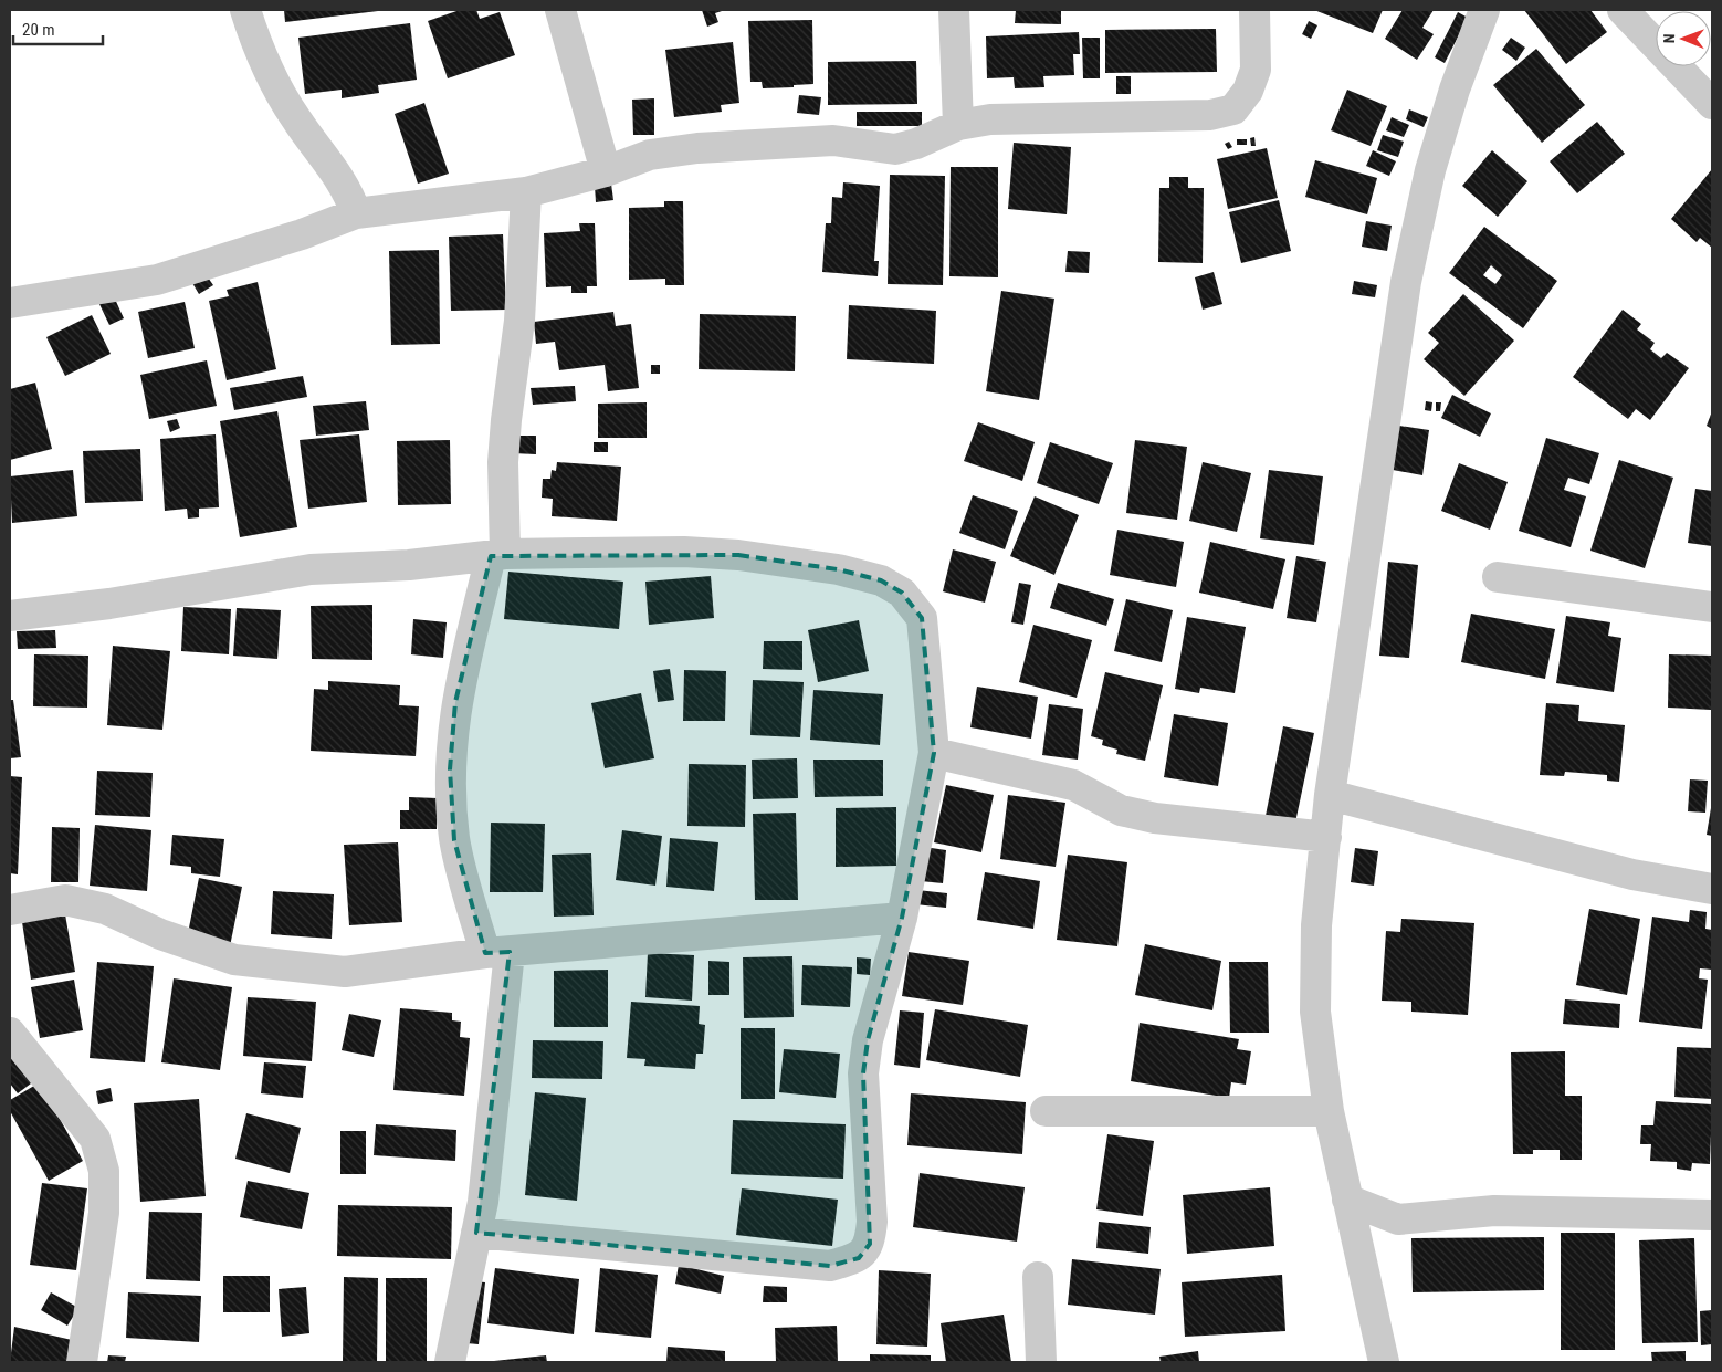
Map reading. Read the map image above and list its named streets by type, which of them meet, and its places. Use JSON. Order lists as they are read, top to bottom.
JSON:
{
  "scale_bar": "20 m",
  "north": "left"
}
